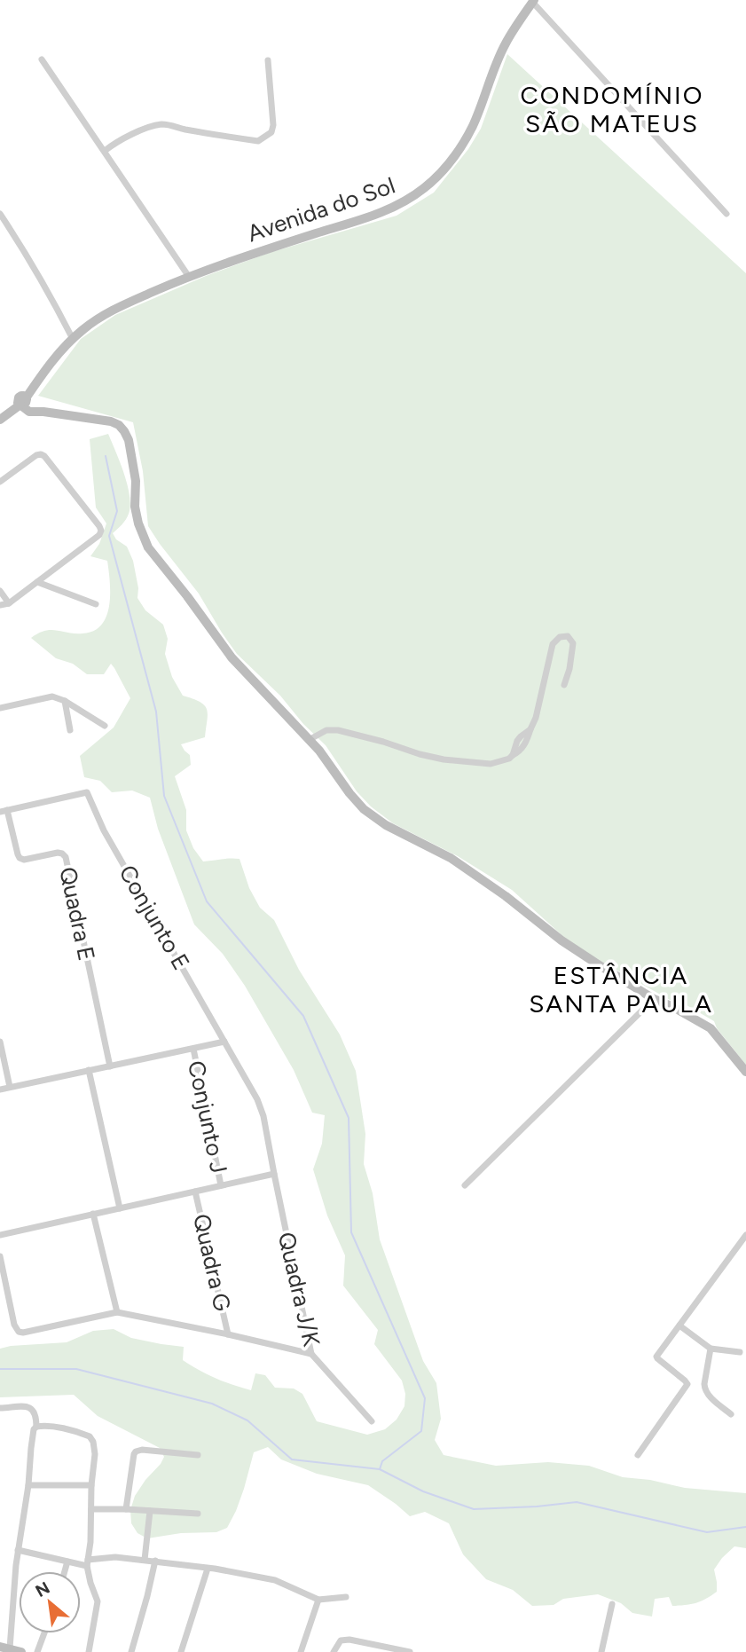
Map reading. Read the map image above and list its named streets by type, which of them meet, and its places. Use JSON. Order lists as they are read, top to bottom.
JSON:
{
  "streets": {
    "street": [
      "Avenida do Sol",
      "Quadra E",
      "Conjunto E",
      "Conjunto J",
      "Quadra G",
      "Quadra J/K"
    ]
  },
  "crossings": [
    ["Quadra E", "Conjunto E"],
    ["Conjunto E", "Quadra J/K"]
  ],
  "districts": ["CONDOMÍNIO SÃO MATEUS", "ESTÂNCIA SANTA PAULA"],
  "north": "top left"
}
